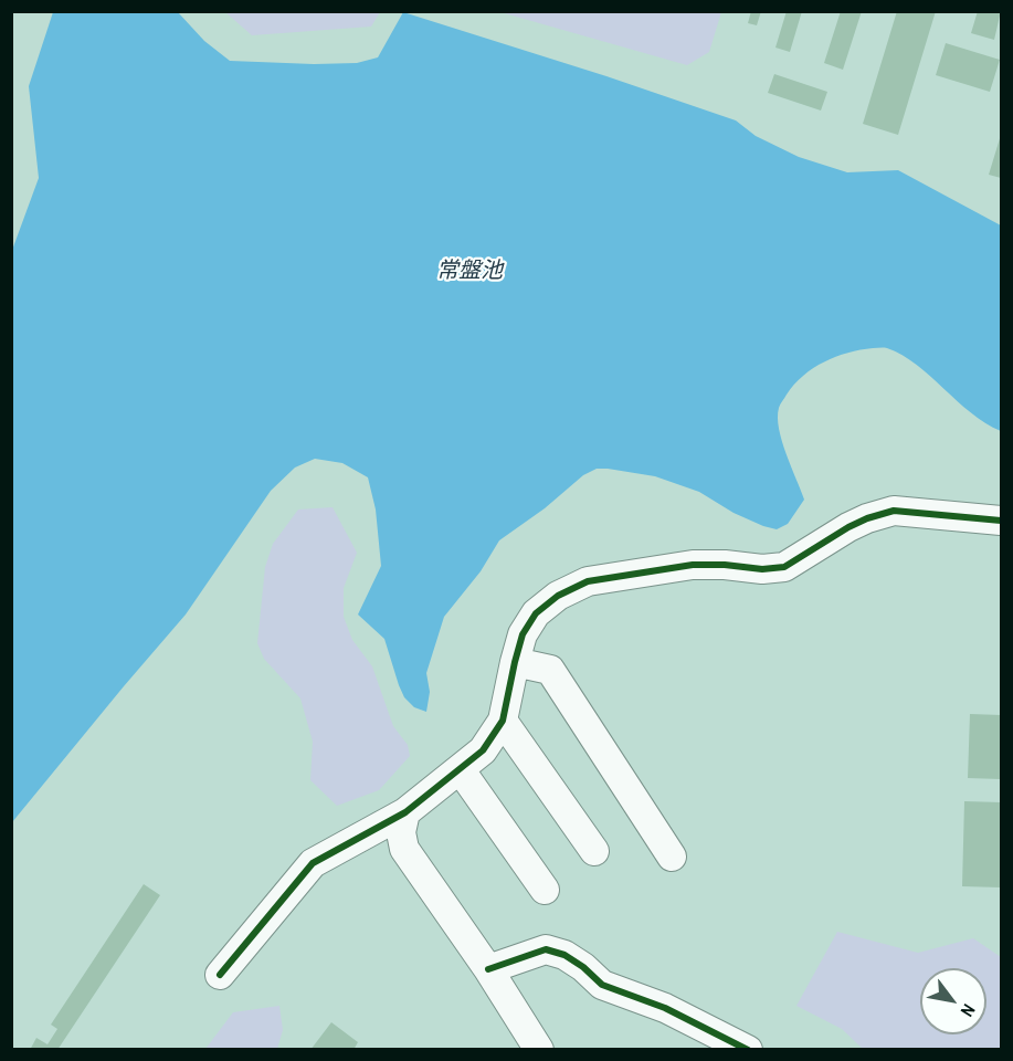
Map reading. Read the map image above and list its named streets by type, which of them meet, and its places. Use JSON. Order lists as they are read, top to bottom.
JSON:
{
  "water": ["常盤池"],
  "north": "bottom right"
}
